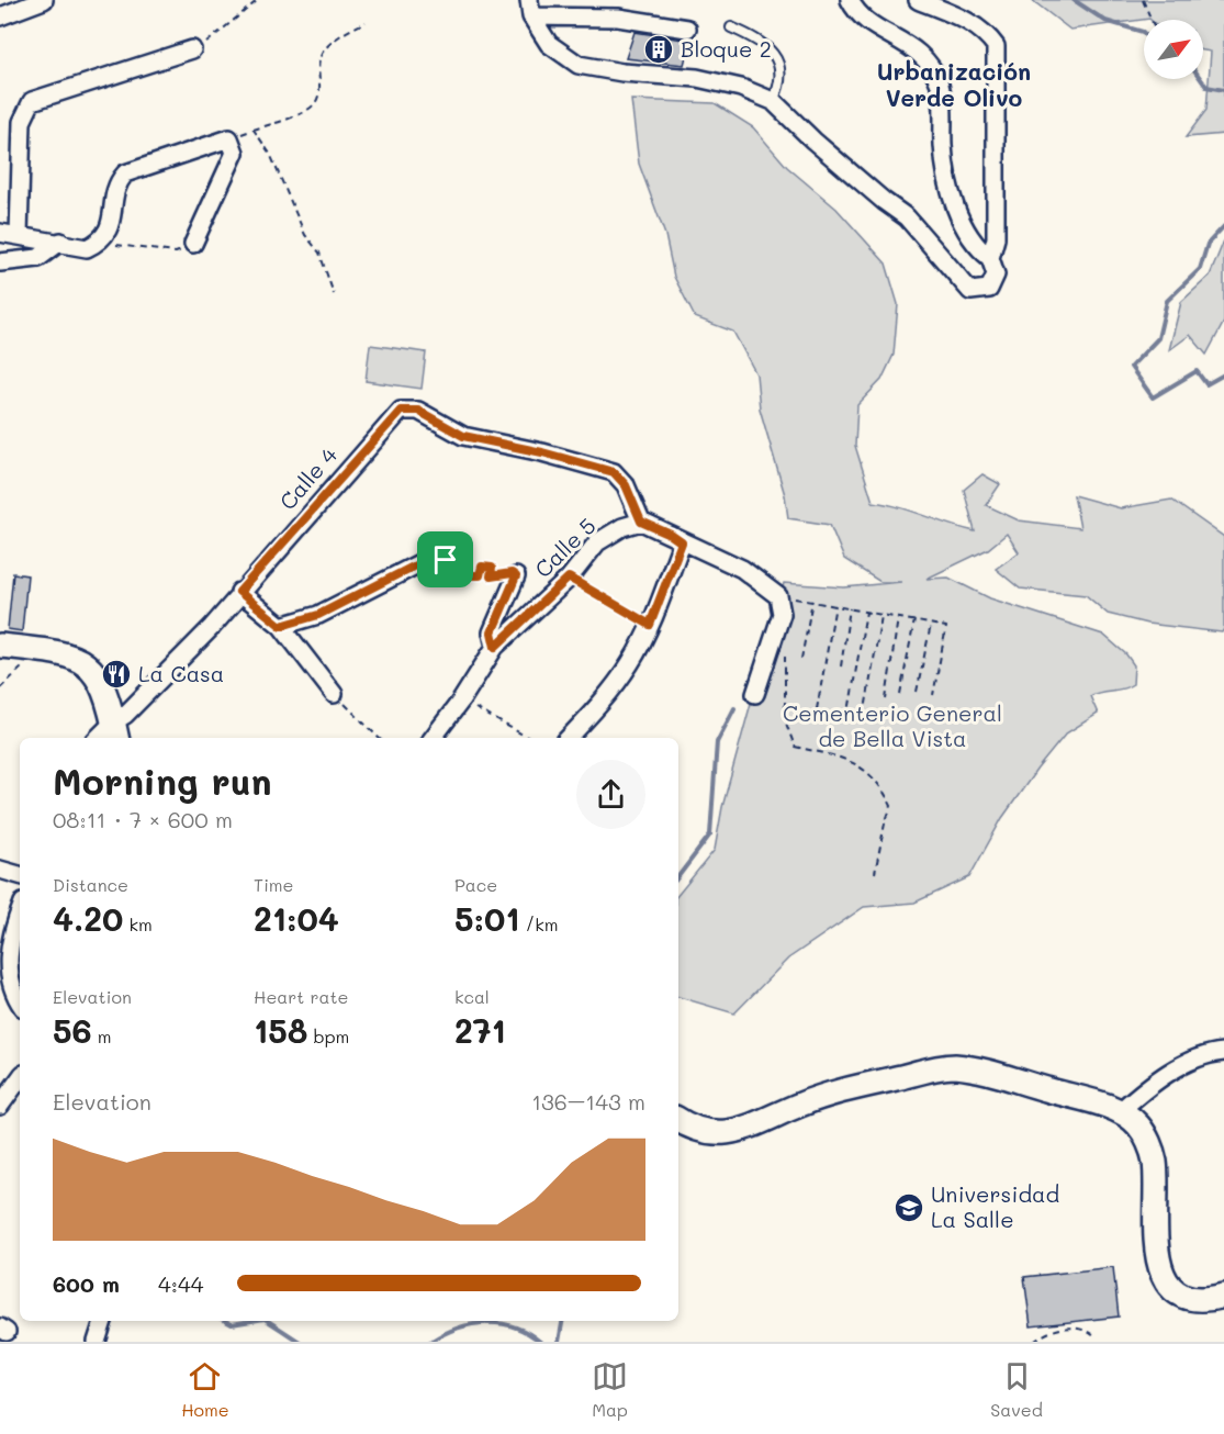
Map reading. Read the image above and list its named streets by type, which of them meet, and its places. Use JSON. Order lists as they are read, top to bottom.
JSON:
{
  "streets": {
    "street": ["Calle 4", "Calle 5"]
  },
  "crossings": [
    ["Calle 4", "Calle 5"]
  ],
  "districts": ["Urbanización Verde Olivo"],
  "parks": ["Cementerio General de Bella Vista"],
  "places": {
    "building": ["Bloque 2"],
    "restaurant": ["La Casa"],
    "school or university": ["Universidad La Salle"]
  },
  "north": "top right",
  "page": {
    "heading": ["Morning run", "08:11 · 7 × 600 m"],
    "stats": [
      ["Distance", "4.20 km"],
      ["Time", "21:04"],
      ["Pace", "5:01 /km"],
      ["Elevation", "56 m"],
      ["Heart rate", "158 bpm"],
      ["kcal", "271"]
    ],
    "chart": ["Elevation", "136–143 m"],
    "list": [
      {
        "name": "600 m",
        "note": "4:44"
      }
    ],
    "tabs": ["Home", "Map", "Saved"]
  }
}
